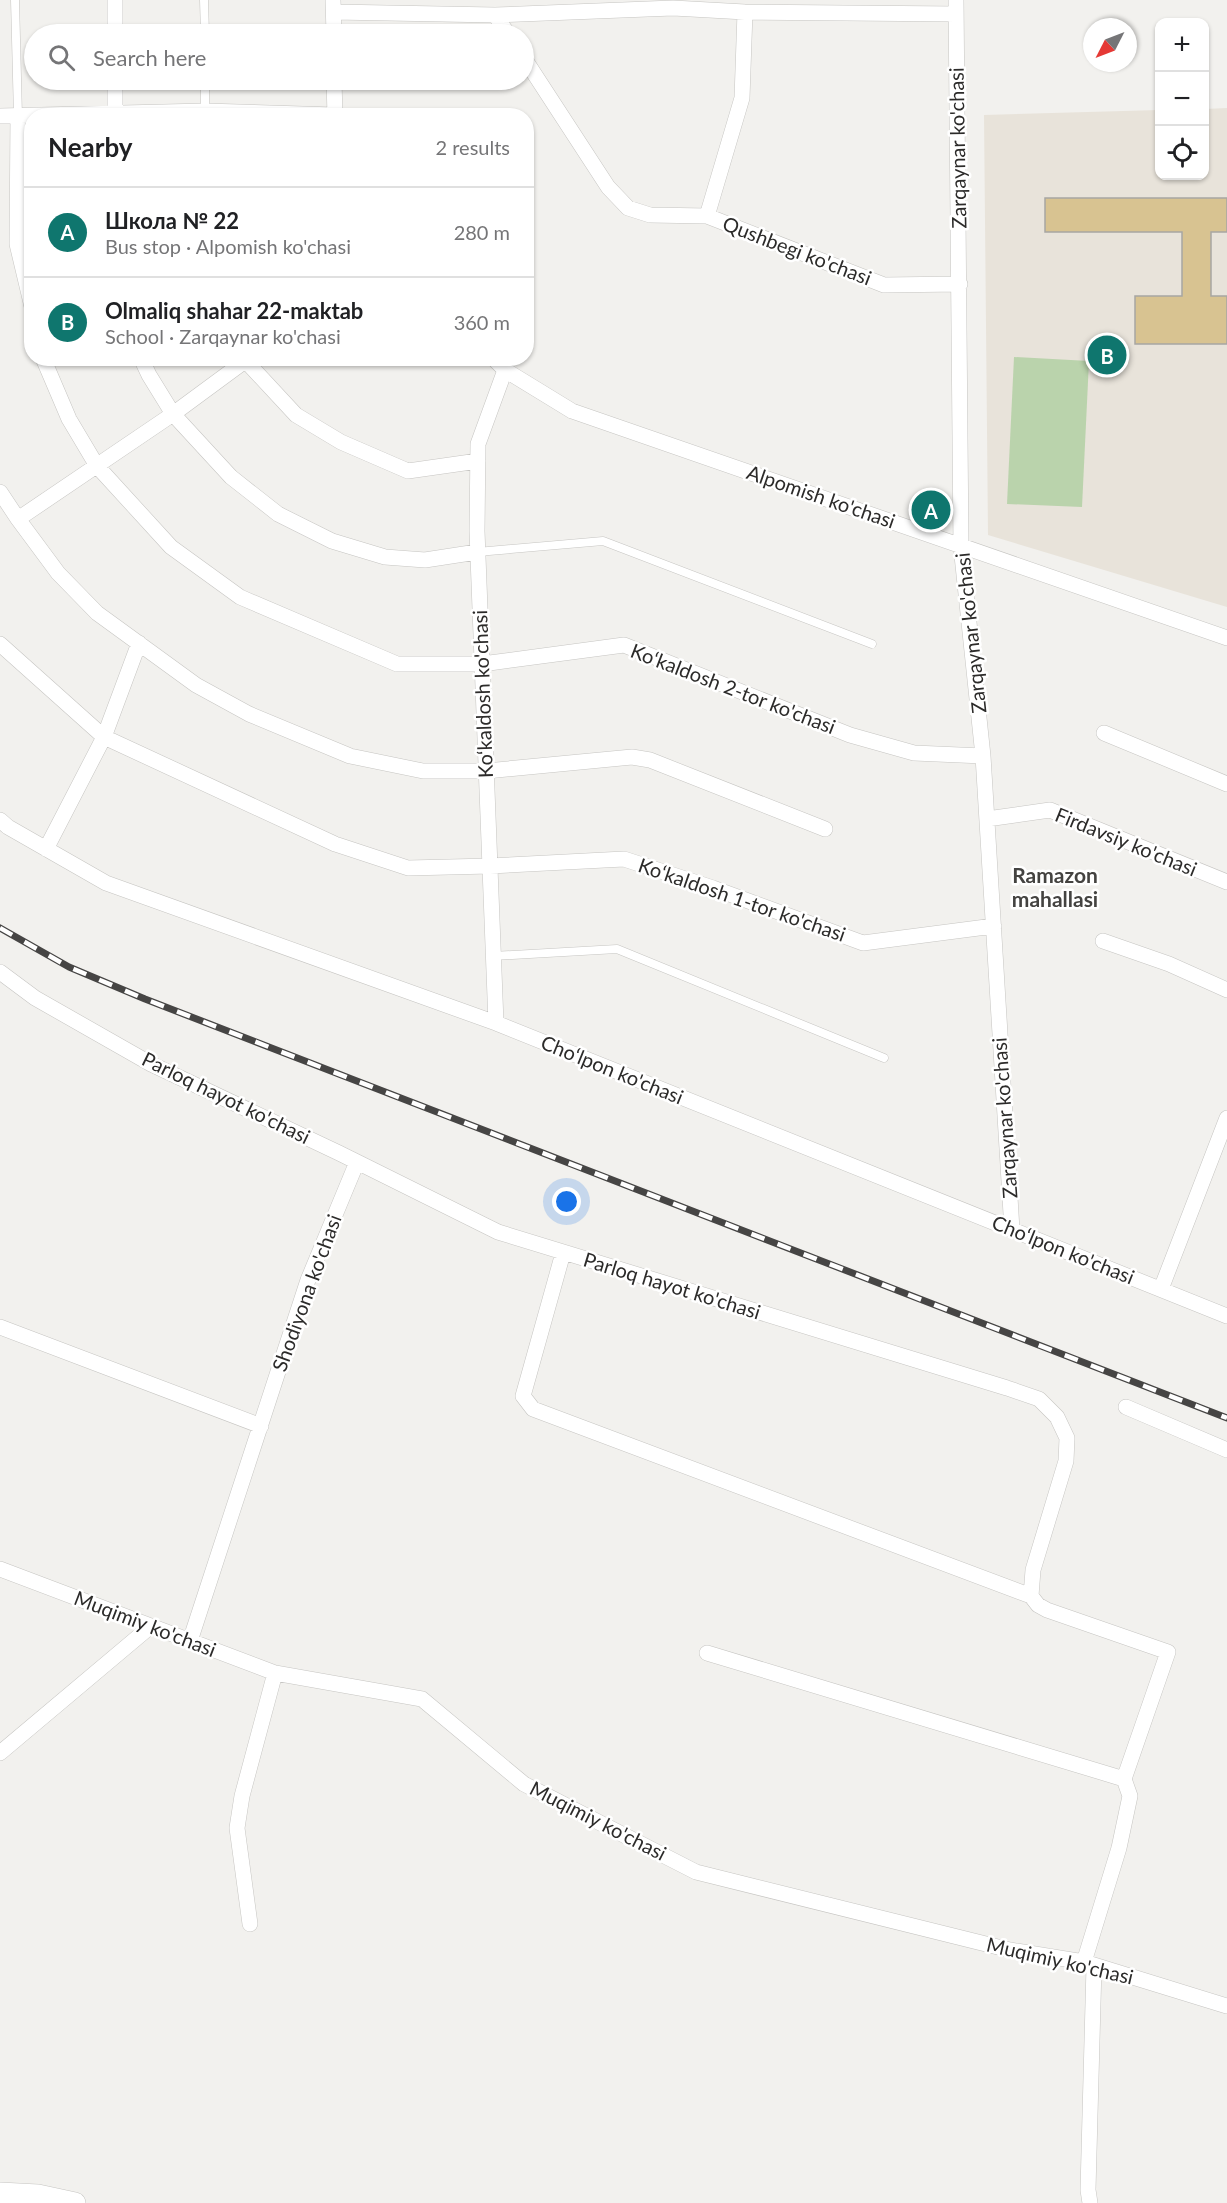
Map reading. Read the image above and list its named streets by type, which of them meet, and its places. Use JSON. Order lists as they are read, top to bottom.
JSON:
{
  "streets": {
    "street": [
      "Zarqaynar ko'chasi",
      "Qushbegi ko'chasi",
      "Alpomish ko'chasi",
      "Ko‘kaldosh 2-tor ko'chasi",
      "Ko‘kaldosh ko'chasi",
      "Firdavsiy ko'chasi",
      "Ko‘kaldosh 1-tor ko'chasi",
      "Cho‘lpon ko'chasi",
      "Parloq hayot ko'chasi",
      "Shodiyona ko'chasi",
      "Muqimiy ko'chasi"
    ]
  },
  "crossings": [
    ["Zarqaynar ko'chasi", "Qushbegi ko'chasi"],
    ["Zarqaynar ko'chasi", "Alpomish ko'chasi"],
    ["Zarqaynar ko'chasi", "Ko‘kaldosh 2-tor ko'chasi"],
    ["Zarqaynar ko'chasi", "Firdavsiy ko'chasi"],
    ["Zarqaynar ko'chasi", "Ko‘kaldosh 1-tor ko'chasi"],
    ["Zarqaynar ko'chasi", "Cho‘lpon ko'chasi"],
    ["Alpomish ko'chasi", "Ko‘kaldosh ko'chasi"],
    ["Ko‘kaldosh 2-tor ko'chasi", "Ko‘kaldosh ko'chasi"],
    ["Ko‘kaldosh ko'chasi", "Ko‘kaldosh 1-tor ko'chasi"],
    ["Ko‘kaldosh ko'chasi", "Cho‘lpon ko'chasi"],
    ["Parloq hayot ko'chasi", "Shodiyona ko'chasi"],
    ["Shodiyona ko'chasi", "Muqimiy ko'chasi"]
  ],
  "districts": ["Ramazon mahallasi"],
  "north": "bottom left",
  "page": {
    "map_buttons": ["+", "−"],
    "search": "Search here",
    "heading": ["Nearby", "2 results"],
    "list": [
      {
        "mark": "A",
        "name": "Школа № 22",
        "note": "Bus stop · Alpomish ko'chasi",
        "value": "280 m"
      },
      {
        "mark": "B",
        "name": "Olmaliq shahar 22-maktab",
        "note": "School · Zarqaynar ko'chasi",
        "value": "360 m"
      }
    ],
    "pins": ["B", "A"]
  }
}
